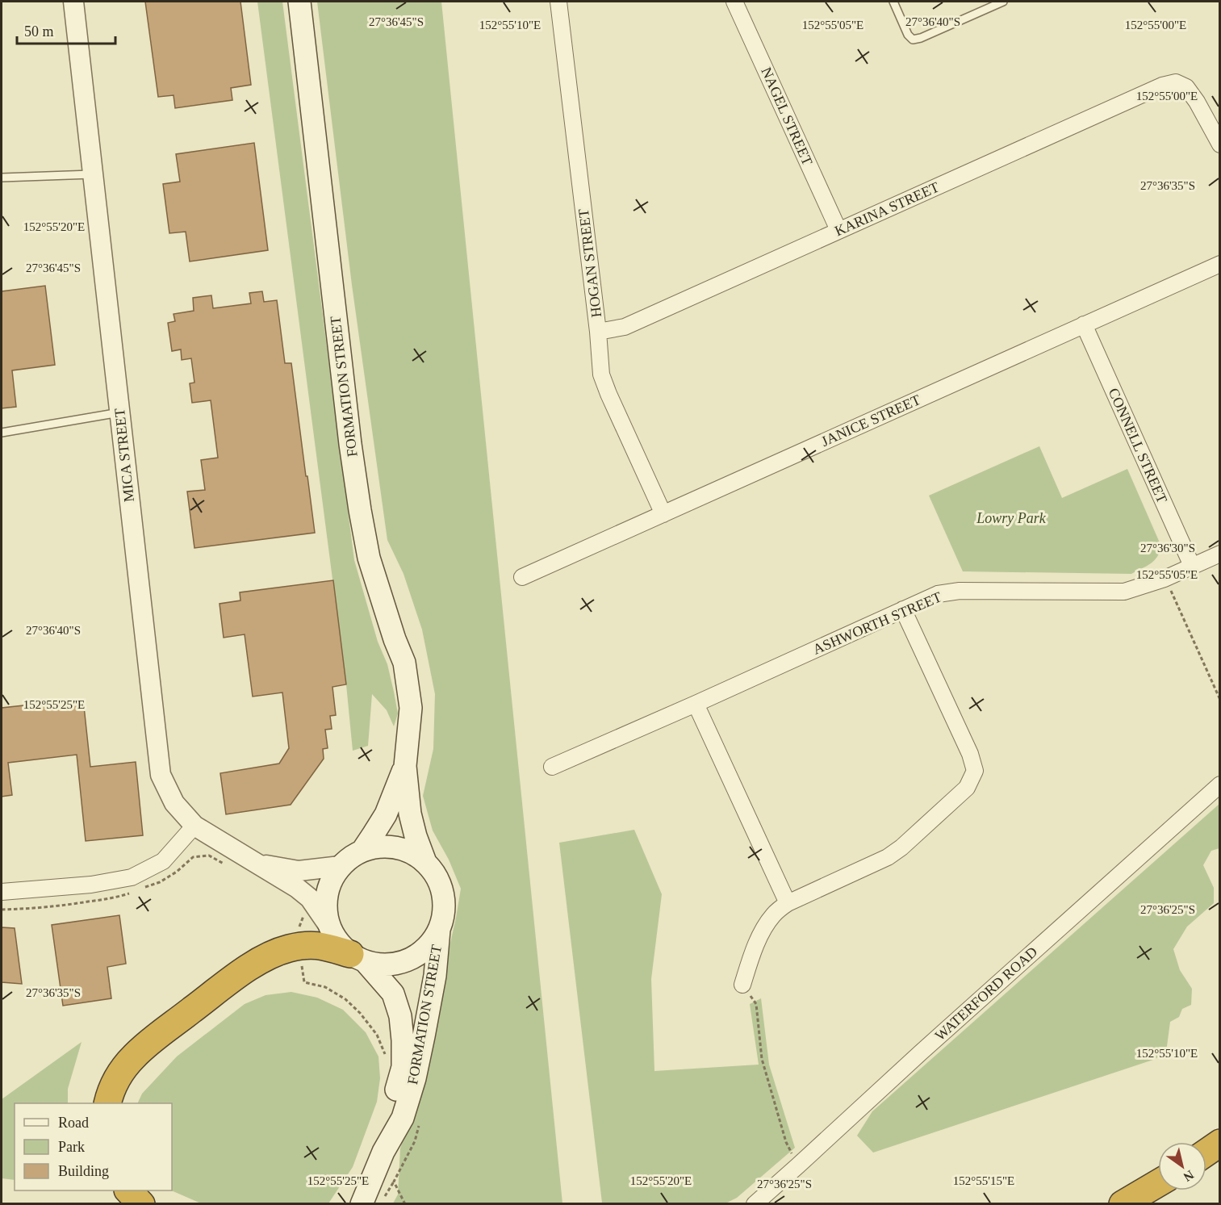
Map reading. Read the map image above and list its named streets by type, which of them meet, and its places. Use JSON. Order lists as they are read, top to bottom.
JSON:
{
  "streets": {
    "main road": ["FORMATION STREET"],
    "street": [
      "NAGEL STREET",
      "KARINA STREET",
      "HOGAN STREET",
      "JANICE STREET",
      "CONNELL STREET",
      "MICA STREET",
      "ASHWORTH STREET",
      "WATERFORD ROAD"
    ]
  },
  "crossings": [
    ["NAGEL STREET", "KARINA STREET"],
    ["KARINA STREET", "HOGAN STREET"],
    ["HOGAN STREET", "JANICE STREET"],
    ["FORMATION STREET", "MICA STREET"],
    ["JANICE STREET", "CONNELL STREET"],
    ["CONNELL STREET", "ASHWORTH STREET"]
  ],
  "parks": ["Lowry Park"],
  "legend": ["Road", "Park", "Building"],
  "scale_bar": "50 m",
  "north": "bottom right",
  "coordinates": [
    "27°36'45\"S",
    "27°36'40\"S",
    "152°55'10\"E",
    "152°55'05\"E",
    "152°55'00\"E",
    "27°36'35\"S",
    "152°55'20\"E",
    "27°36'30\"S",
    "152°55'25\"E",
    "27°36'25\"S",
    "152°55'15\"E"
  ]
}
